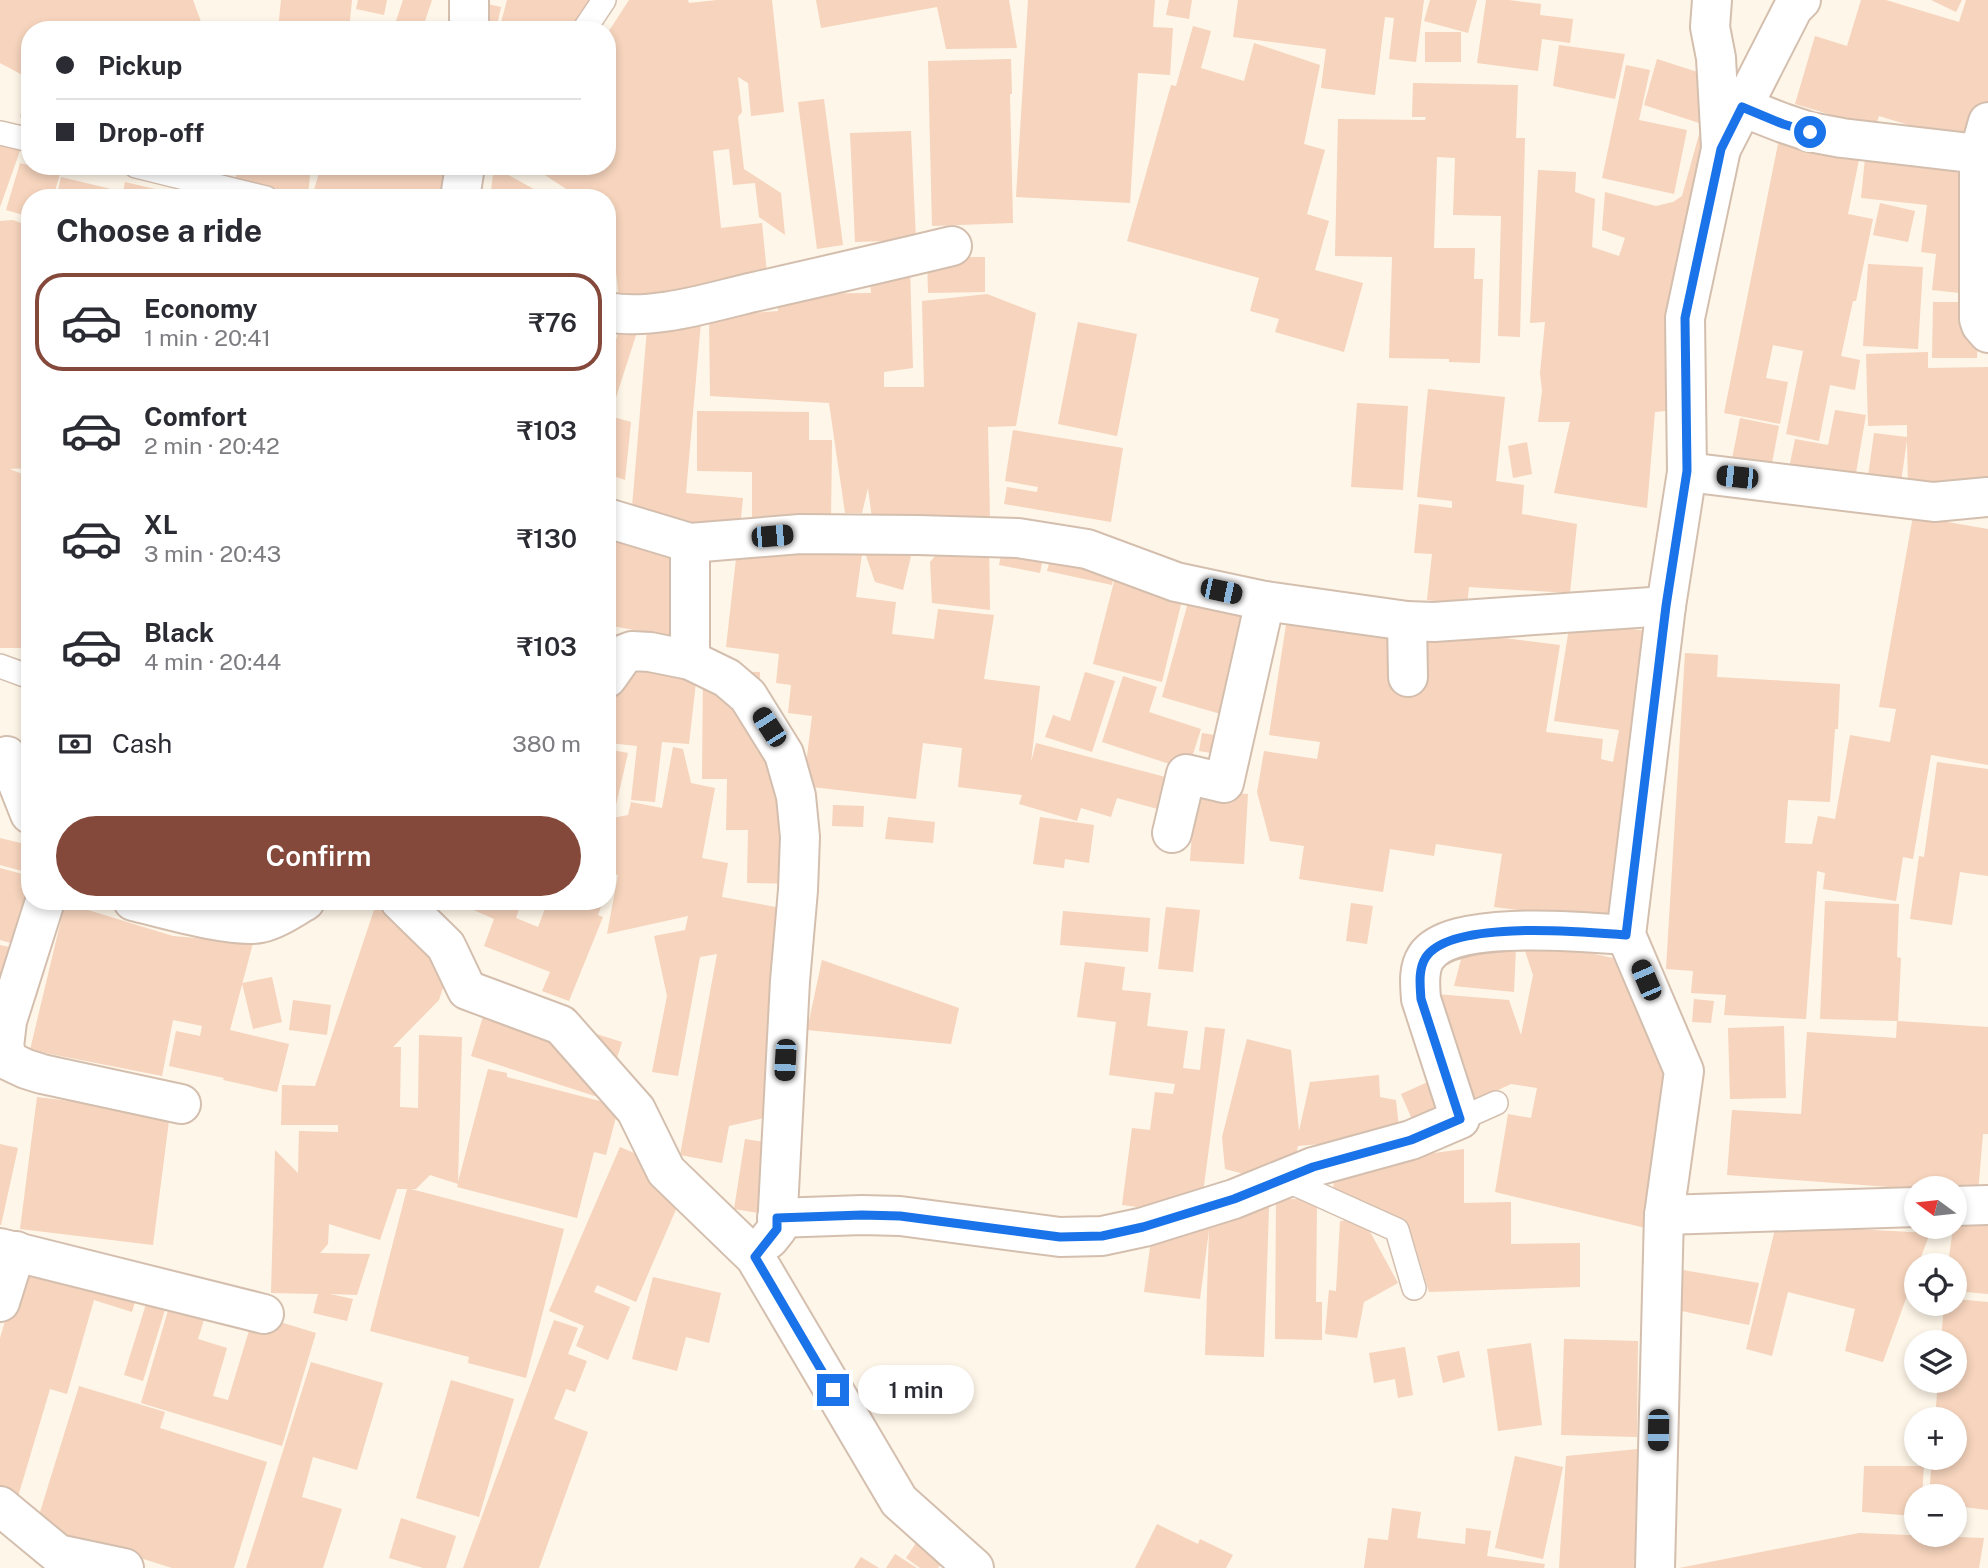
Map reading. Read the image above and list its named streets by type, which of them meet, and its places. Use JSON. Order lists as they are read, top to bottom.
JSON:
{
  "north": "left",
  "page": {
    "banner": ["Pickup", "Drop-off"],
    "heading": "Choose a ride",
    "list": [
      {
        "name": "Economy",
        "note": "1 min · 20:41",
        "value": "₹76"
      },
      {
        "name": "Comfort",
        "note": "2 min · 20:42",
        "value": "₹103"
      },
      {
        "name": "XL",
        "note": "3 min · 20:43",
        "value": "₹130"
      },
      {
        "name": "Black",
        "note": "4 min · 20:44",
        "value": "₹103"
      }
    ],
    "pay": ["Cash", "380 m"],
    "buttons": "Confirm",
    "map_buttons": ["+", "−"],
    "bubble": "1 min"
  }
}
